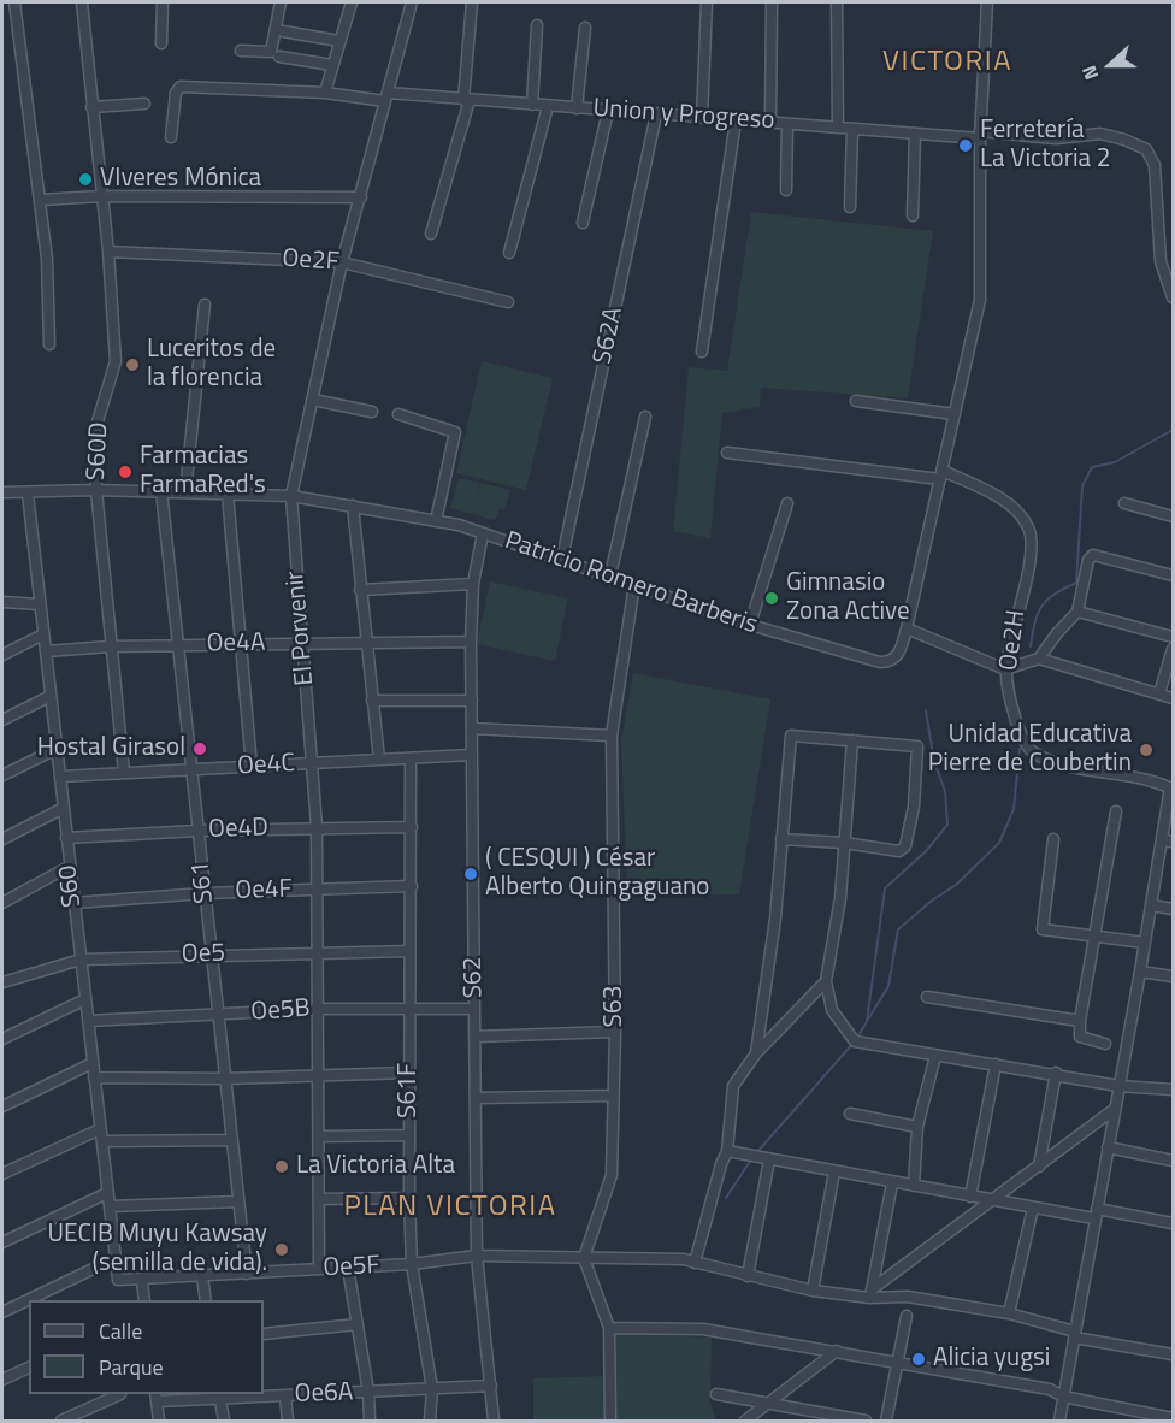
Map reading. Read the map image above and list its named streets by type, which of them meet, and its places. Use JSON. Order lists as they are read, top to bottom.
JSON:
{
  "streets": {
    "street": [
      "Union y Progreso",
      "Oe2F",
      "S62A",
      "S60D",
      "Patricio Romero Barberis",
      "El Porvenir",
      "Oe2H",
      "Oe4A",
      "Oe4C",
      "Oe4D",
      "S61",
      "S60",
      "Oe4F",
      "Oe5",
      "S62",
      "S63",
      "Oe5B",
      "S61F",
      "Oe5F",
      "Oe6A"
    ]
  },
  "crossings": [
    ["Union y Progreso", "S62A"],
    ["Union y Progreso", "Patricio Romero Barberis"],
    ["Union y Progreso", "El Porvenir"],
    ["Oe2F", "S60D"],
    ["Oe2F", "El Porvenir"],
    ["S62A", "Patricio Romero Barberis"],
    ["S60D", "Patricio Romero Barberis"],
    ["S60D", "Oe4A"],
    ["S60D", "Oe4C"],
    ["Patricio Romero Barberis", "El Porvenir"],
    ["Patricio Romero Barberis", "Oe2H"],
    ["Patricio Romero Barberis", "S61"],
    ["Patricio Romero Barberis", "S60"],
    ["Patricio Romero Barberis", "S62"],
    ["Patricio Romero Barberis", "S63"],
    ["El Porvenir", "Oe4A"],
    ["El Porvenir", "Oe4C"],
    ["El Porvenir", "Oe4D"],
    ["El Porvenir", "Oe4F"],
    ["El Porvenir", "Oe5"],
    ["El Porvenir", "Oe5B"],
    ["El Porvenir", "Oe5F"],
    ["Oe4A", "S61"],
    ["Oe4A", "S60"],
    ["Oe4A", "S62"],
    ["Oe4C", "S61"],
    ["Oe4C", "S60"],
    ["Oe4C", "S62"],
    ["Oe4C", "S61F"],
    ["Oe4D", "S61"],
    ["Oe4D", "S60"],
    ["Oe4D", "S61F"],
    ["S61", "Oe4F"],
    ["S61", "Oe5"],
    ["S61", "Oe5B"],
    ["S61", "Oe5F"],
    ["S60", "Oe4F"],
    ["S60", "Oe5"],
    ["S60", "Oe5B"],
    ["S60", "Oe5F"],
    ["Oe4F", "S61F"],
    ["Oe5", "S61F"],
    ["S62", "Oe5B"],
    ["S62", "Oe5F"],
    ["S62", "Oe6A"],
    ["S63", "Oe5F"],
    ["Oe5B", "S61F"],
    ["S61F", "Oe5F"],
    ["S61F", "Oe6A"]
  ],
  "districts": ["VICTORIA", "PLAN VICTORIA"],
  "places": [
    "Ferretería La Victoria 2",
    "VIveres Mónica",
    "Luceritos de la florencia",
    "Farmacias FarmaRed's",
    "Gimnasio Zona Active",
    "Hostal Girasol",
    "Unidad Educativa Pierre de Coubertin",
    "( CESQUI ) César Alberto Quingaguano",
    "La Victoria Alta",
    "UECIB Muyu Kawsay (semilla de vida).",
    "Alicia yugsi"
  ],
  "legend": ["Calle", "Parque"],
  "north": "left"
}
